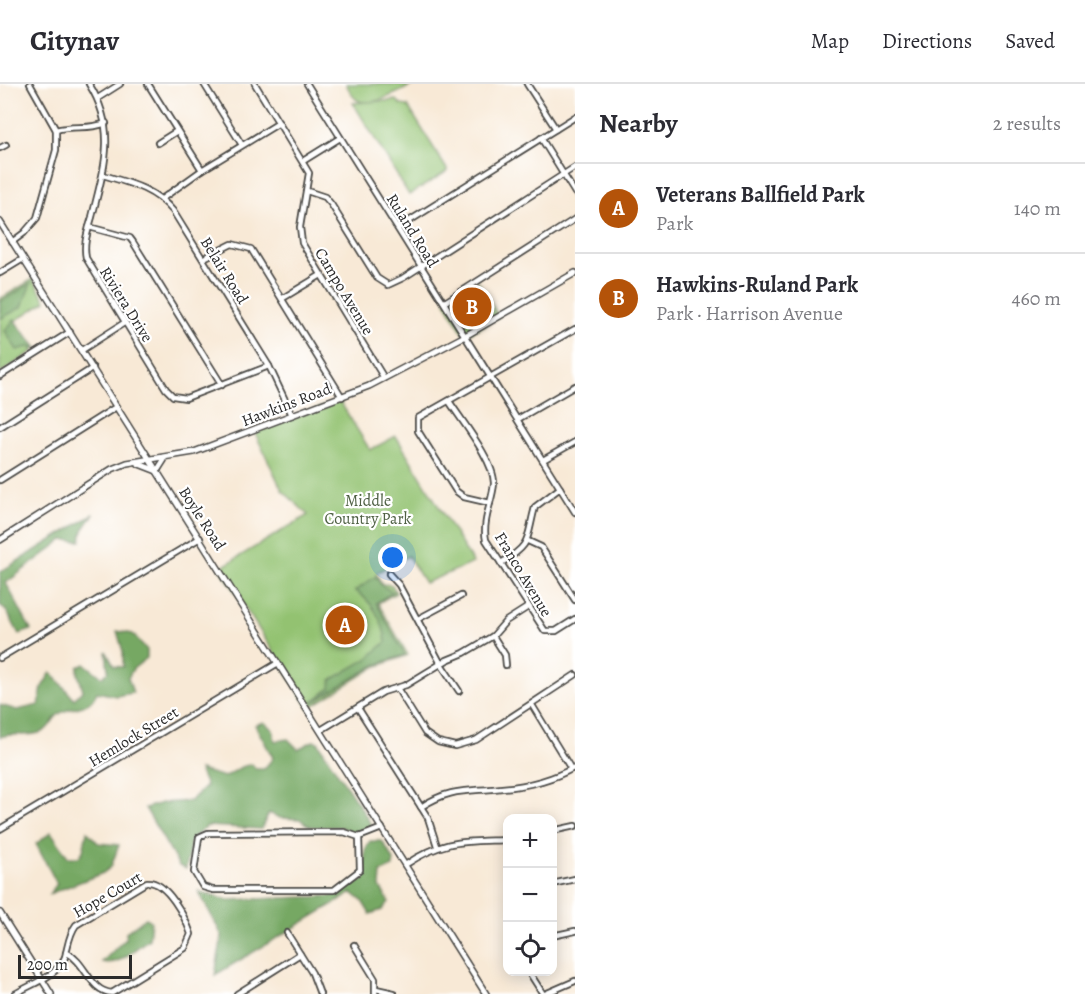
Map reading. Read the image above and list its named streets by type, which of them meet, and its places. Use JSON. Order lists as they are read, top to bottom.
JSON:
{
  "streets": {
    "street": [
      "Ruland Road",
      "Belair Road",
      "Campo Avenue",
      "Riviera Drive",
      "Hawkins Road",
      "Boyle Road",
      "Franco Avenue",
      "Hemlock Street",
      "Hope Court"
    ]
  },
  "crossings": [
    ["Ruland Road", "Hawkins Road"],
    ["Belair Road", "Riviera Drive"],
    ["Belair Road", "Hawkins Road"],
    ["Campo Avenue", "Hawkins Road"],
    ["Hawkins Road", "Boyle Road"],
    ["Boyle Road", "Hemlock Street"]
  ],
  "parks": ["Middle Country Park"],
  "scale_bar": "200 m",
  "page": {
    "header": "Citynav",
    "nav": ["Map", "Directions", "Saved"],
    "heading": ["Nearby", "2 results"],
    "list": [
      {
        "mark": "A",
        "name": "Veterans Ballfield Park",
        "note": "Park",
        "value": "140 m"
      },
      {
        "mark": "B",
        "name": "Hawkins-Ruland Park",
        "note": "Park · Harrison Avenue",
        "value": "460 m"
      }
    ],
    "pins": ["B", "A"],
    "map_buttons": ["+", "−"],
    "scale": "200 m"
  }
}
